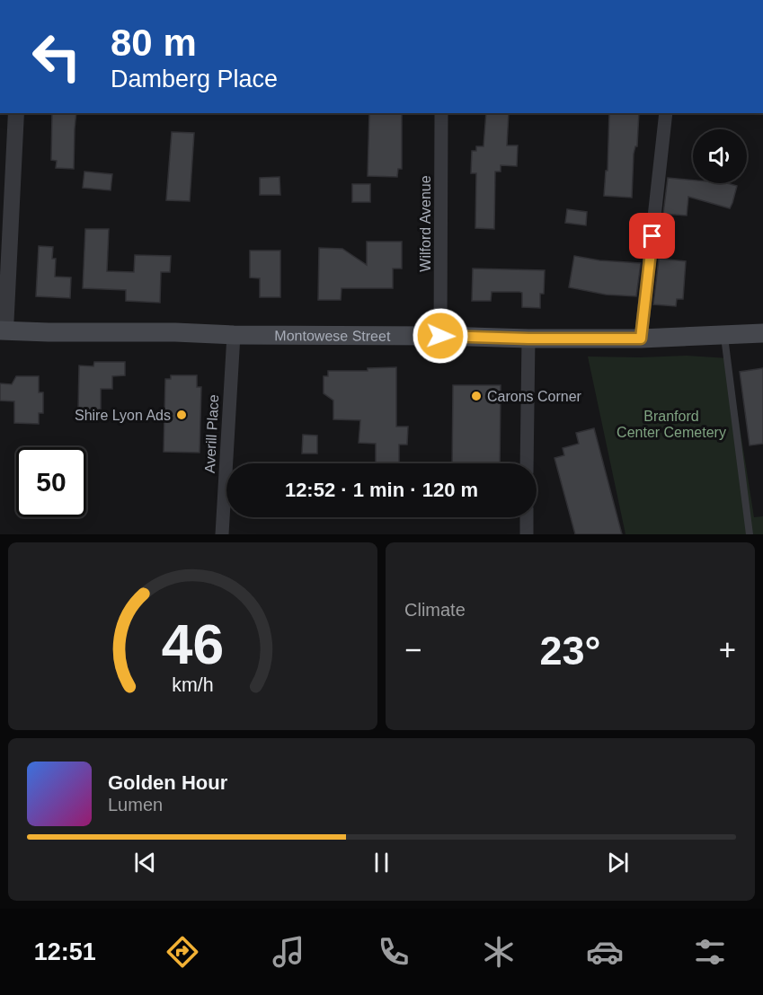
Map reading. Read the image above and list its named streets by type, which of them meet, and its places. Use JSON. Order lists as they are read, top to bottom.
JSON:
{
  "streets": {
    "main road": ["Montowese Street"],
    "street": ["Wilford Avenue", "Averill Place"]
  },
  "crossings": [
    ["Wilford Avenue", "Montowese Street"],
    ["Montowese Street", "Averill Place"]
  ],
  "parks": ["Branford Center Cemetery"],
  "places": ["Carons Corner", "Shire Lyon Ads"],
  "page": {
    "turn": ["80 m", "Damberg Place"],
    "limit": "50",
    "trip": "12:52 · 1 min · 120 m",
    "tile": "Climate",
    "heat": ["−", "23°", "+"],
    "song": ["Golden Hour", "Lumen"],
    "tabs": "12:51",
    "gauge": ["46", "km/h"]
  }
}
